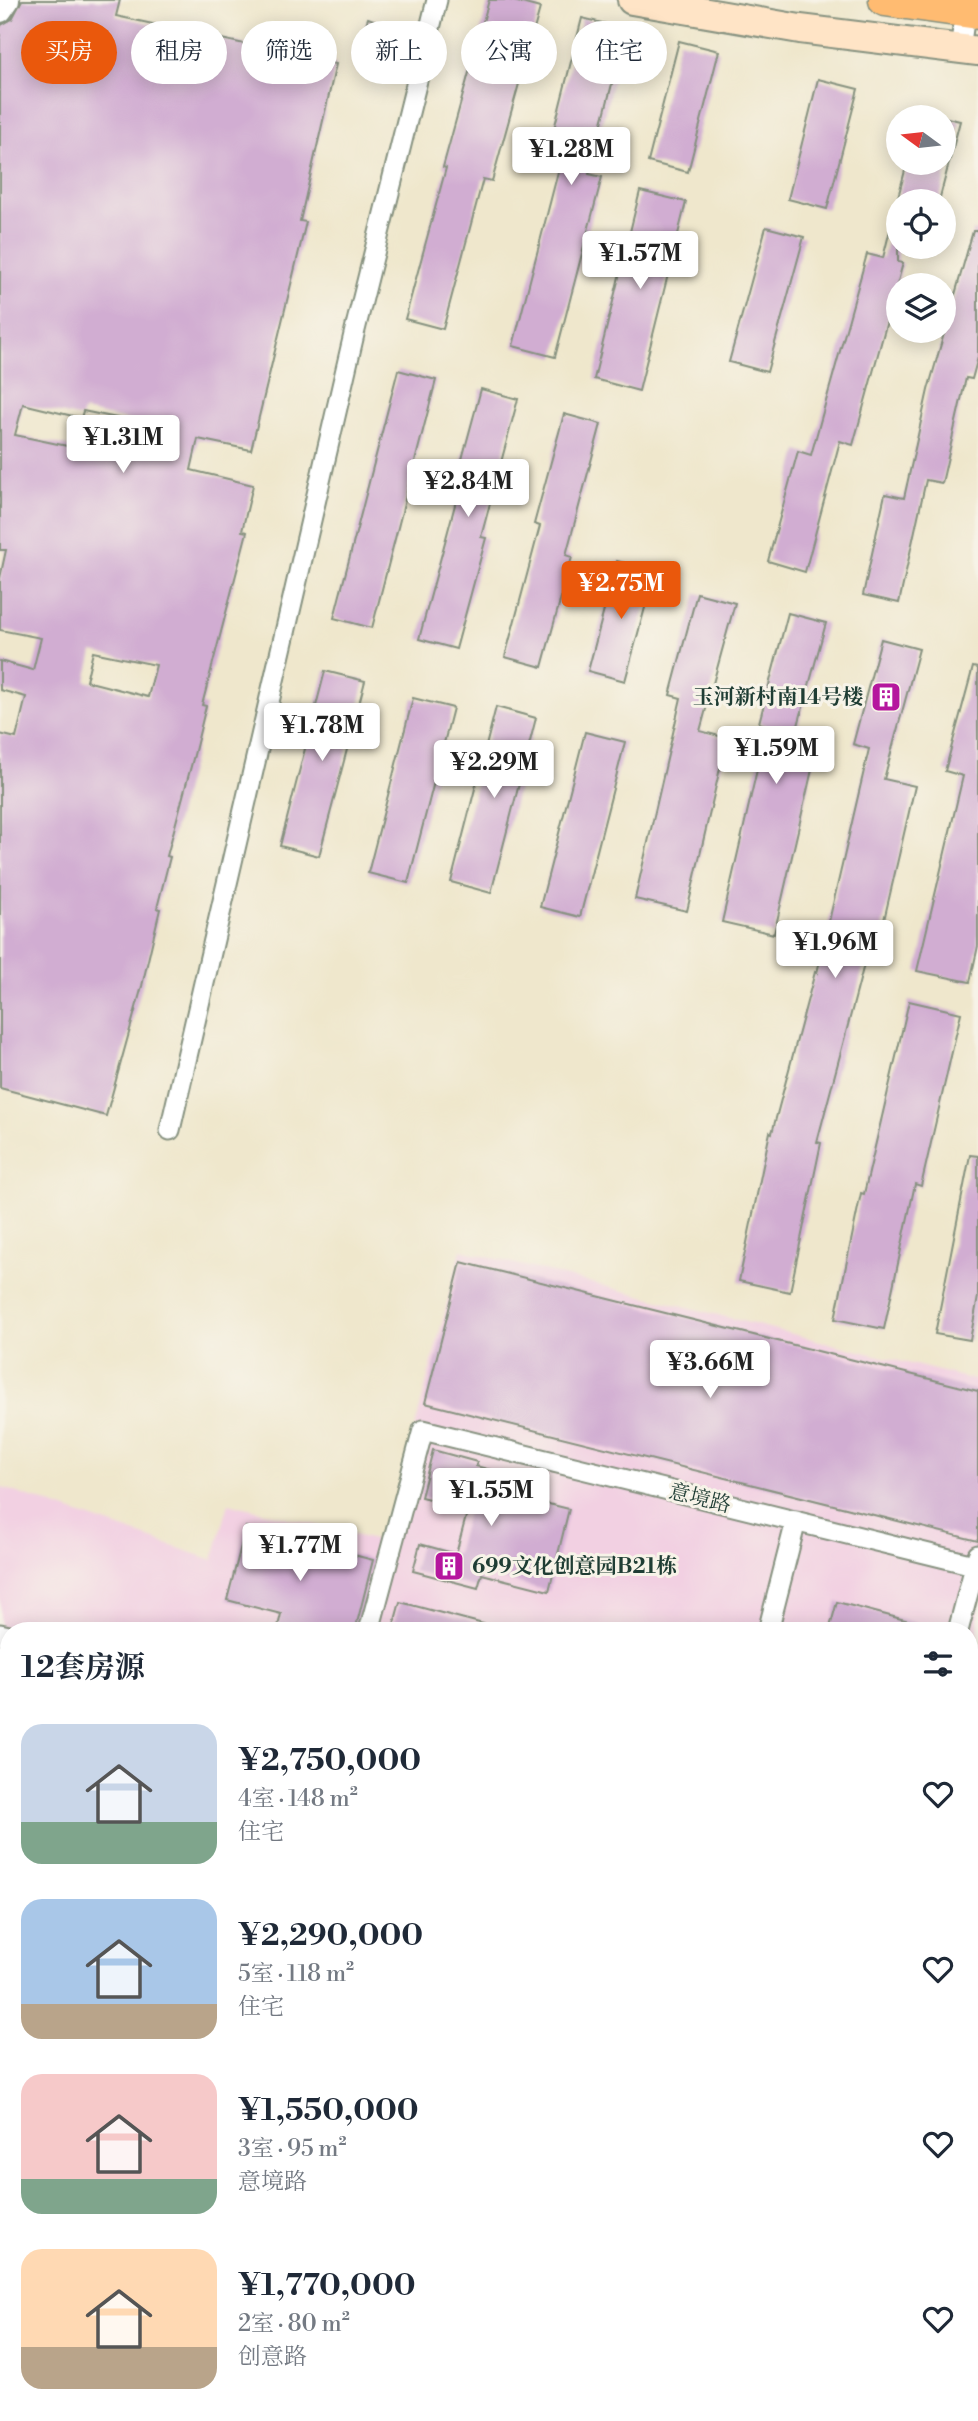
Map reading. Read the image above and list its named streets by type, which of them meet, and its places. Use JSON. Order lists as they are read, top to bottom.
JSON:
{
  "streets": {
    "street": ["意境路"]
  },
  "places": {
    "building": ["玉河新村南14号楼", "699文化创意园B21栋"]
  },
  "north": "left",
  "page": {
    "chip": [
      "买房",
      "租房",
      "筛选",
      "新上",
      "公寓",
      "住宅"
    ],
    "price": [
      "¥1.28M",
      "¥1.57M",
      "¥1.31M",
      "¥2.84M",
      "¥2.75M",
      "¥1.78M",
      "¥1.59M",
      "¥2.29M",
      "¥1.96M",
      "¥3.66M",
      "¥1.55M",
      "¥1.77M"
    ],
    "heading": "12套房源",
    "list": [
      {
        "name": "¥2,750,000",
        "note": "4室 · 148 m² · 住宅"
      },
      {
        "name": "¥2,290,000",
        "note": "5室 · 118 m² · 住宅"
      },
      {
        "name": "¥1,550,000",
        "note": "3室 · 95 m² · 意境路"
      },
      {
        "name": "¥1,770,000",
        "note": "2室 · 80 m² · 创意路"
      }
    ]
  }
}
